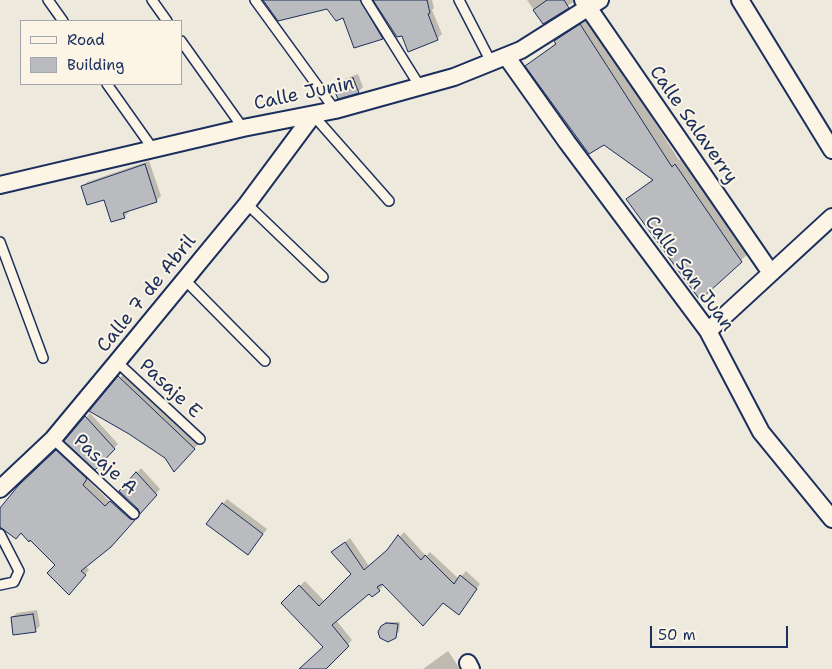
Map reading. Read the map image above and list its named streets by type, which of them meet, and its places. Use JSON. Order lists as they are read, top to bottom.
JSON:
{
  "streets": {
    "street": [
      "Calle Junin",
      "Calle Salaverry",
      "Calle San Juan",
      "Calle 7 de Abril"
    ],
    "lane": ["Pasaje E", "Pasaje A"]
  },
  "crossings": [
    ["Calle Junin", "Calle Salaverry"],
    ["Calle Junin", "Calle San Juan"],
    ["Calle Junin", "Calle 7 de Abril"],
    ["Calle 7 de Abril", "Pasaje E"],
    ["Calle 7 de Abril", "Pasaje A"]
  ],
  "legend": ["Road", "Building"],
  "scale_bar": "50 m"
}
